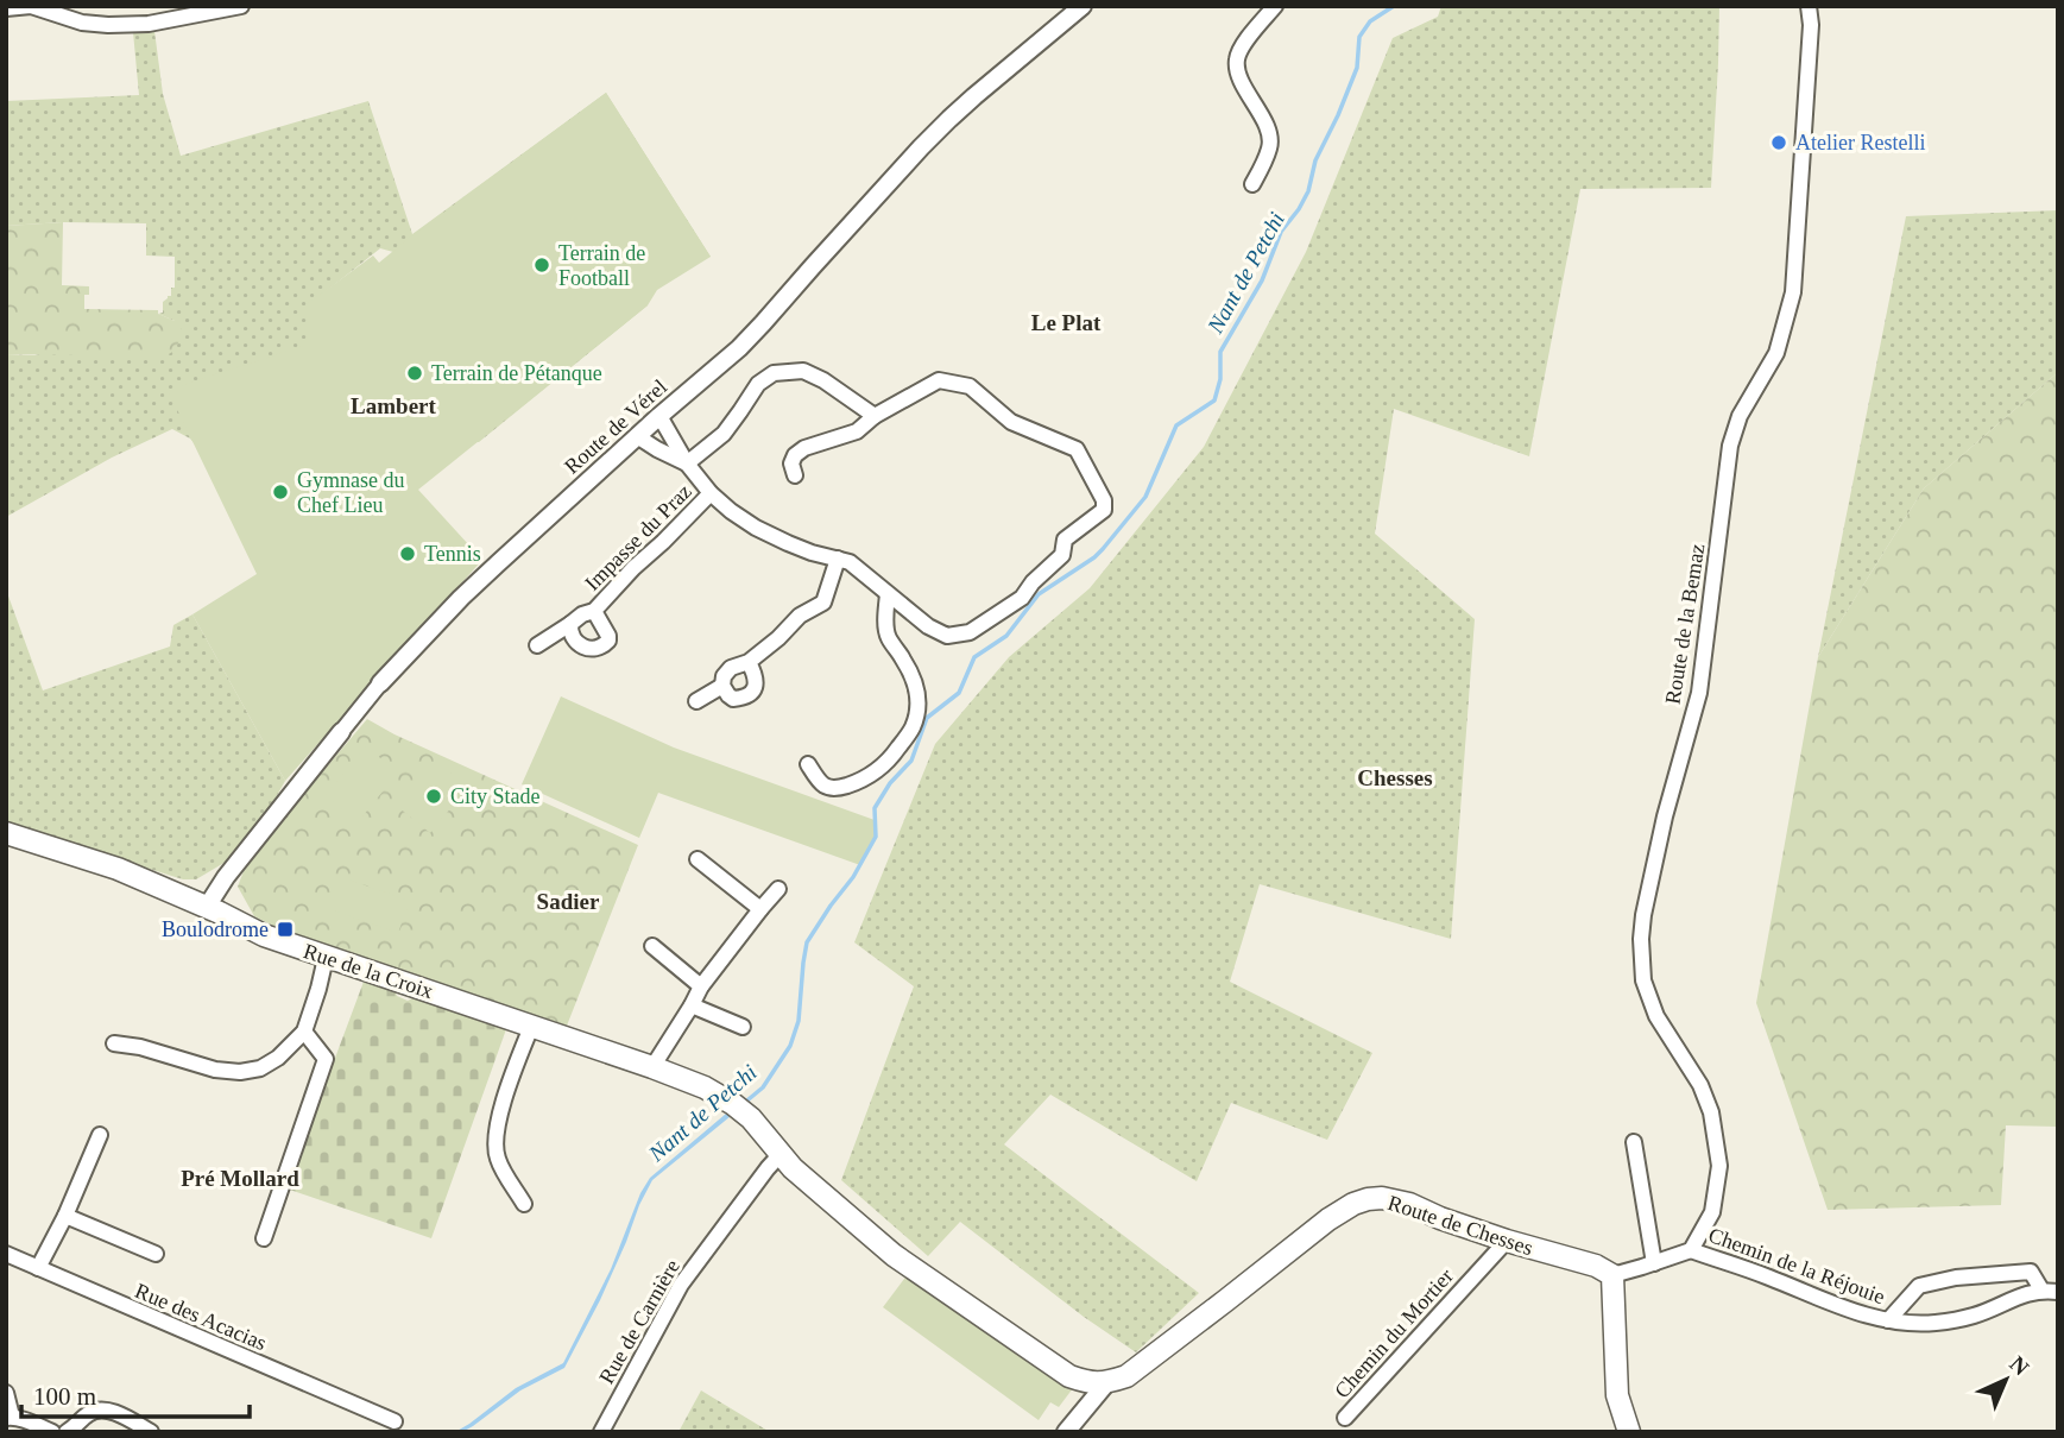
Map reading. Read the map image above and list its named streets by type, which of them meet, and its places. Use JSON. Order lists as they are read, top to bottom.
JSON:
{
  "streets": {
    "main road": ["Rue de la Croix", "Route de Chesses"],
    "street": [
      "Route de Vérel",
      "Impasse du Praz",
      "Route de la Bemaz",
      "Chemin de la Réjouie",
      "Rue des Acacias",
      "Rue de Carnière",
      "Chemin du Mortier"
    ]
  },
  "crossings": [
    ["Route de Vérel", "Rue de la Croix"],
    ["Route de la Bemaz", "Chemin de la Réjouie"],
    ["Rue de la Croix", "Route de Chesses"],
    ["Rue de la Croix", "Rue de Carnière"],
    ["Route de Chesses", "Chemin du Mortier"]
  ],
  "districts": [
    "Le Plat",
    "Lambert",
    "Chesses",
    "Sadier",
    "Pré Mollard"
  ],
  "water": ["Nant de Petchi"],
  "places": {
    "other": [
      "Atelier Restelli",
      "Terrain de Football",
      "Terrain de Pétanque",
      "Gymnase du Chef Lieu",
      "Tennis",
      "City Stade"
    ],
    "transit": ["Boulodrome"]
  },
  "scale_bar": "100 m",
  "north": "top right"
}
